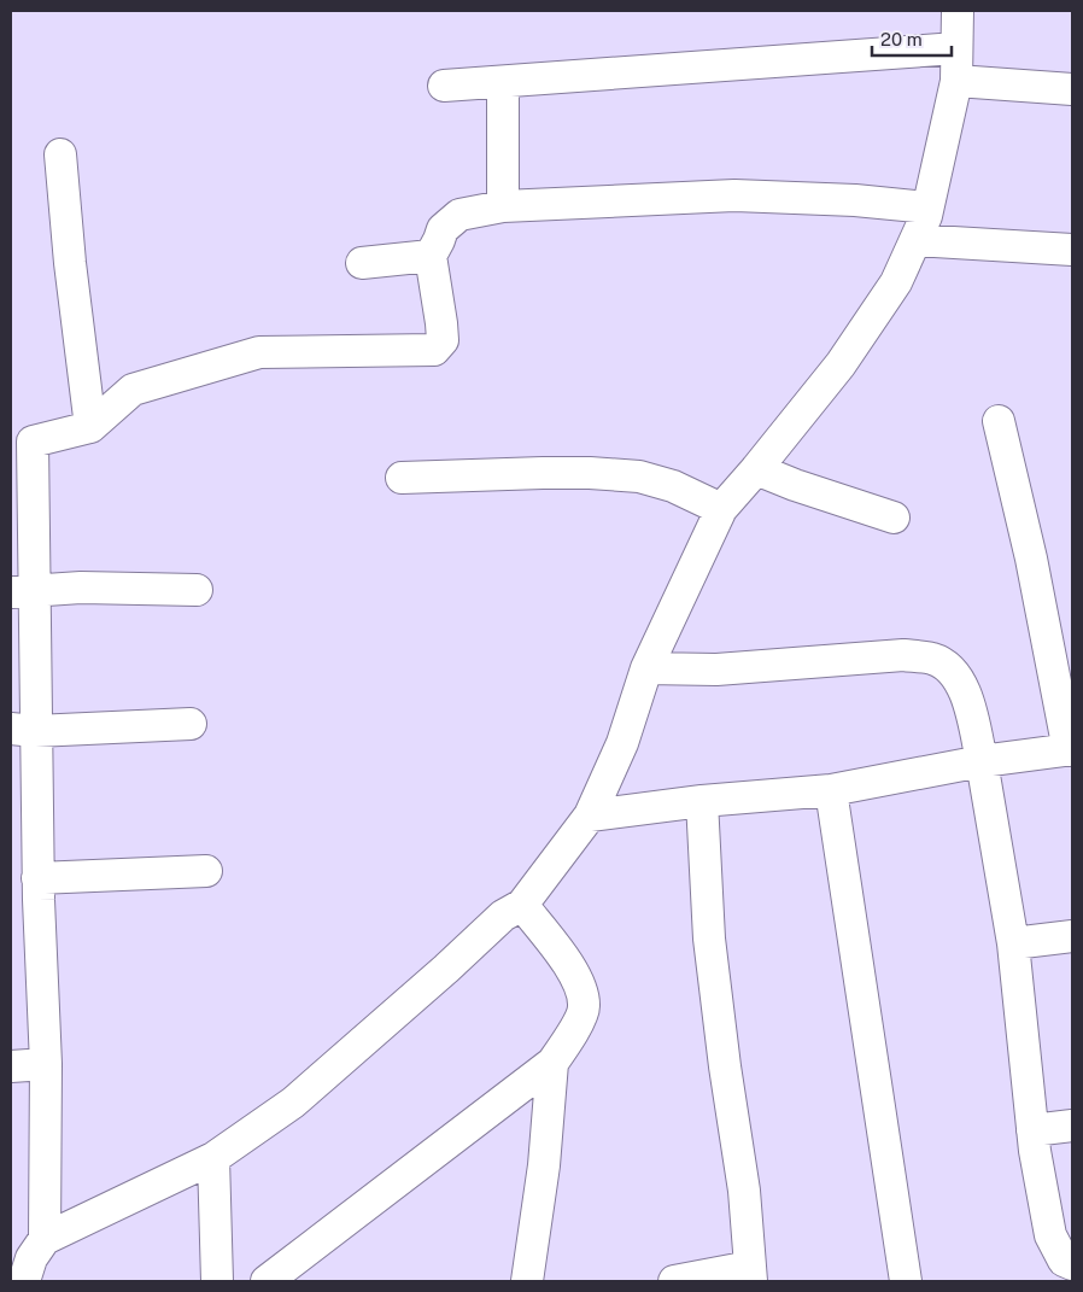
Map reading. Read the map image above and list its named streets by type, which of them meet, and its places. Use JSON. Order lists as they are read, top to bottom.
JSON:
{
  "scale_bar": "20 m"
}
